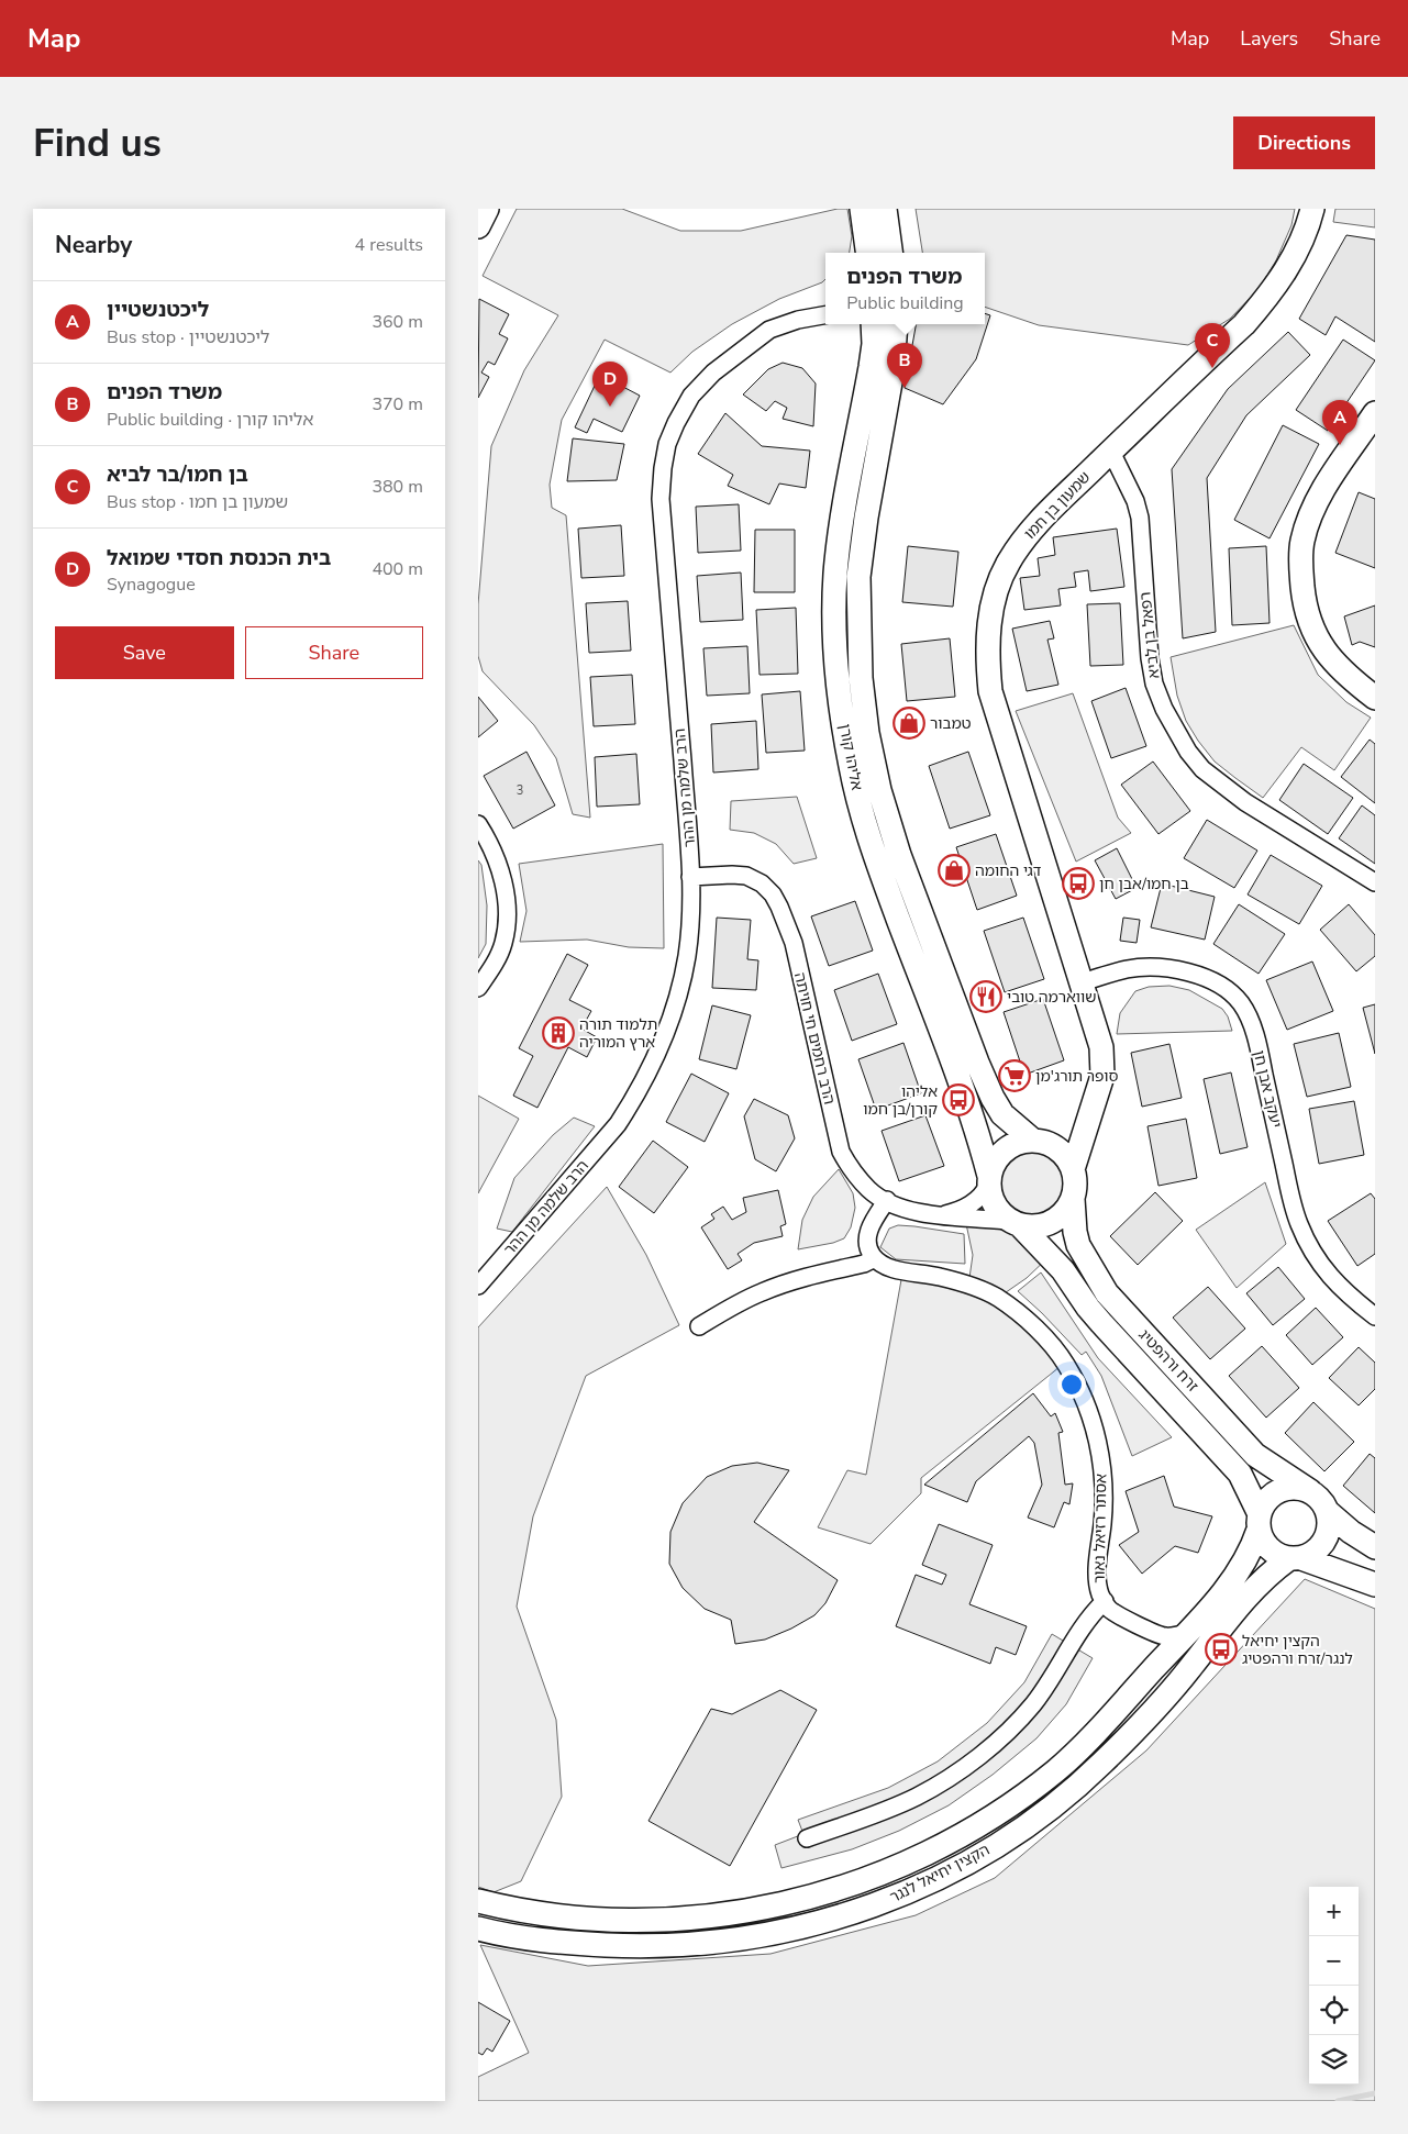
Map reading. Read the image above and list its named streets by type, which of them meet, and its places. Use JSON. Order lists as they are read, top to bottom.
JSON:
{
  "streets": {
    "street": [
      "שמעון בן חמו",
      "רפאל בן לביא",
      "אליהו קורן",
      "הרב שלמה מן ההר",
      "הרב רחמים חי חויתה",
      "יעקב אבן חן",
      "זרח ורהפטיג",
      "אסתר רזיאל נאור",
      "הקצין יחיאל לנגר"
    ]
  },
  "crossings": [
    ["שמעון בן חמו", "רפאל בן לביא"],
    ["שמעון בן חמו", "אליהו קורן"],
    ["שמעון בן חמו", "יעקב אבן חן"],
    ["שמעון בן חמו", "זרח ורהפטיג"],
    ["אליהו קורן", "זרח ורהפטיג"],
    ["הרב שלמה מן ההר", "הרב רחמים חי חויתה"],
    ["זרח ורהפטיג", "הקצין יחיאל לנגר"],
    ["אסתר רזיאל נאור", "הקצין יחיאל לנגר"]
  ],
  "places": {
    "shop": ["טמבור", "דגי החומה"],
    "bus stop": ["בן חמו/אבן חן", "אליהו קורן/בן חמו", "הקצין יחיאל לנגר/זרח ורהפטיג"],
    "restaurant": ["שווארמה טובי"],
    "building": ["תלמוד תורה ארץ המוריה"],
    "supermarket": ["סופר תורג'מן"]
  },
  "house_numbers": ["3"],
  "page": {
    "header": "Map",
    "nav": ["Map", "Layers", "Share"],
    "buttons": [
      "Directions",
      ["Save", "Share"]
    ],
    "title": "Find us",
    "heading": ["Nearby", "4 results"],
    "popup": ["משרד הפנים", "Public building"],
    "list": [
      {
        "mark": "A",
        "name": "ליכטנשטיין",
        "note": "Bus stop · ליכטנשטיין",
        "value": "360 m"
      },
      {
        "mark": "B",
        "name": "משרד הפנים",
        "note": "Public building · אליהו קורן",
        "value": "370 m"
      },
      {
        "mark": "C",
        "name": "בן חמו/בר לביא",
        "note": "Bus stop · שמעון בן חמו",
        "value": "380 m"
      },
      {
        "mark": "D",
        "name": "בית הכנסת חסדי שמואל",
        "note": "Synagogue",
        "value": "400 m"
      }
    ],
    "pins": [
      "C",
      "B",
      "D",
      "A"
    ],
    "map_buttons": ["+", "−"]
  }
}
